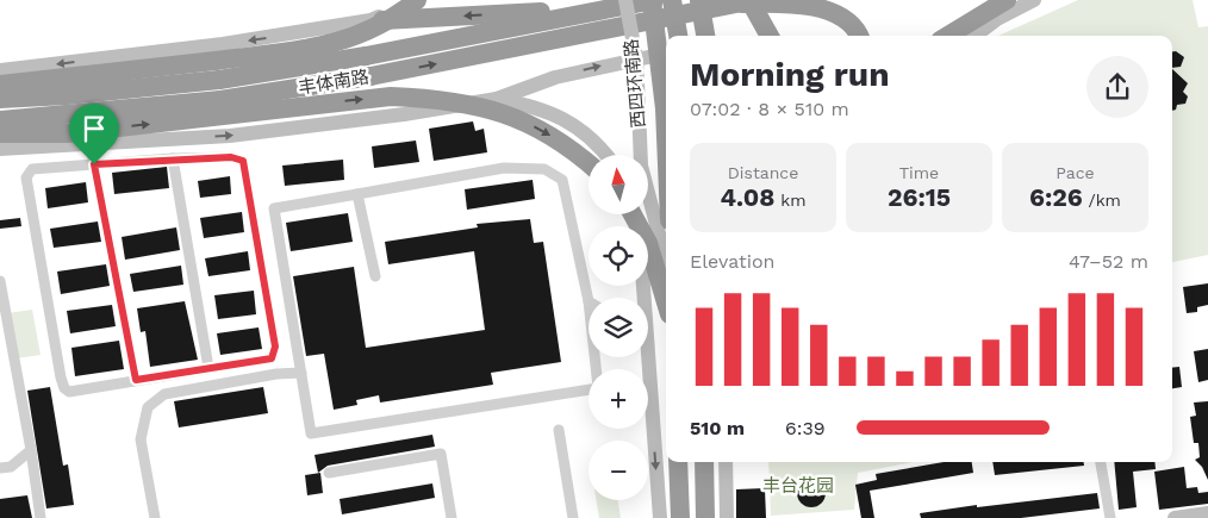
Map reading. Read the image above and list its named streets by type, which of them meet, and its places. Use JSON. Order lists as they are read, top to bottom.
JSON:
{
  "streets": {
    "highway": ["丰体南路", "西四环南路"]
  },
  "crossings": [
    ["丰体南路", "西四环南路"]
  ],
  "parks": ["丰台花园"],
  "north": "top",
  "page": {
    "heading": ["Morning run", "07:02 · 8 × 510 m"],
    "stats": [
      ["Distance", "4.08 km"],
      ["Time", "26:15"],
      ["Pace", "6:26 /km"]
    ],
    "map_buttons": ["+", "−"],
    "chart": ["Elevation", "47–52 m"],
    "list": [
      {
        "name": "510 m",
        "note": "6:39"
      }
    ]
  }
}
